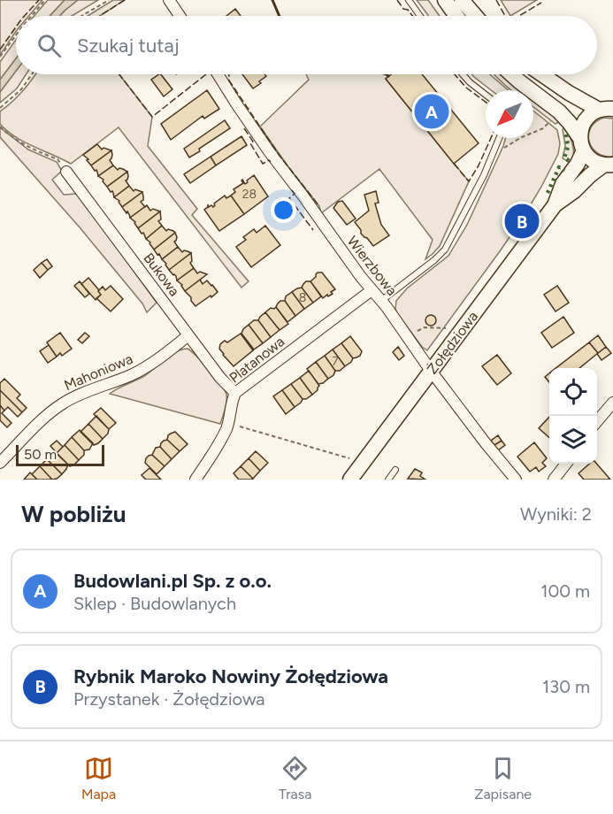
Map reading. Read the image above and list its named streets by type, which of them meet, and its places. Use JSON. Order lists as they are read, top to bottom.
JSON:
{
  "streets": {
    "street": [
      "Wierzbowa",
      "Bukowa",
      "Żołędziowa",
      "Platanowa",
      "Mahoniowa"
    ]
  },
  "crossings": [
    ["Wierzbowa", "Żołędziowa"],
    ["Wierzbowa", "Platanowa"],
    ["Bukowa", "Platanowa"],
    ["Bukowa", "Mahoniowa"]
  ],
  "house_numbers": ["28", "8", "7"],
  "scale_bar": "50 m",
  "north": "bottom left",
  "page": {
    "search": "Szukaj tutaj",
    "pins": ["A", "B"],
    "scale": "50 m",
    "heading": ["W pobliżu", "Wyniki: 2"],
    "list": [
      {
        "mark": "A",
        "name": "Budowlani.pl Sp. z o.o.",
        "note": "Sklep · Budowlanych",
        "value": "100 m"
      },
      {
        "mark": "B",
        "name": "Rybnik Maroko Nowiny Żołędziowa",
        "note": "Przystanek · Żołędziowa",
        "value": "130 m"
      }
    ],
    "nav": ["Mapa", "Trasa", "Zapisane"]
  }
}
